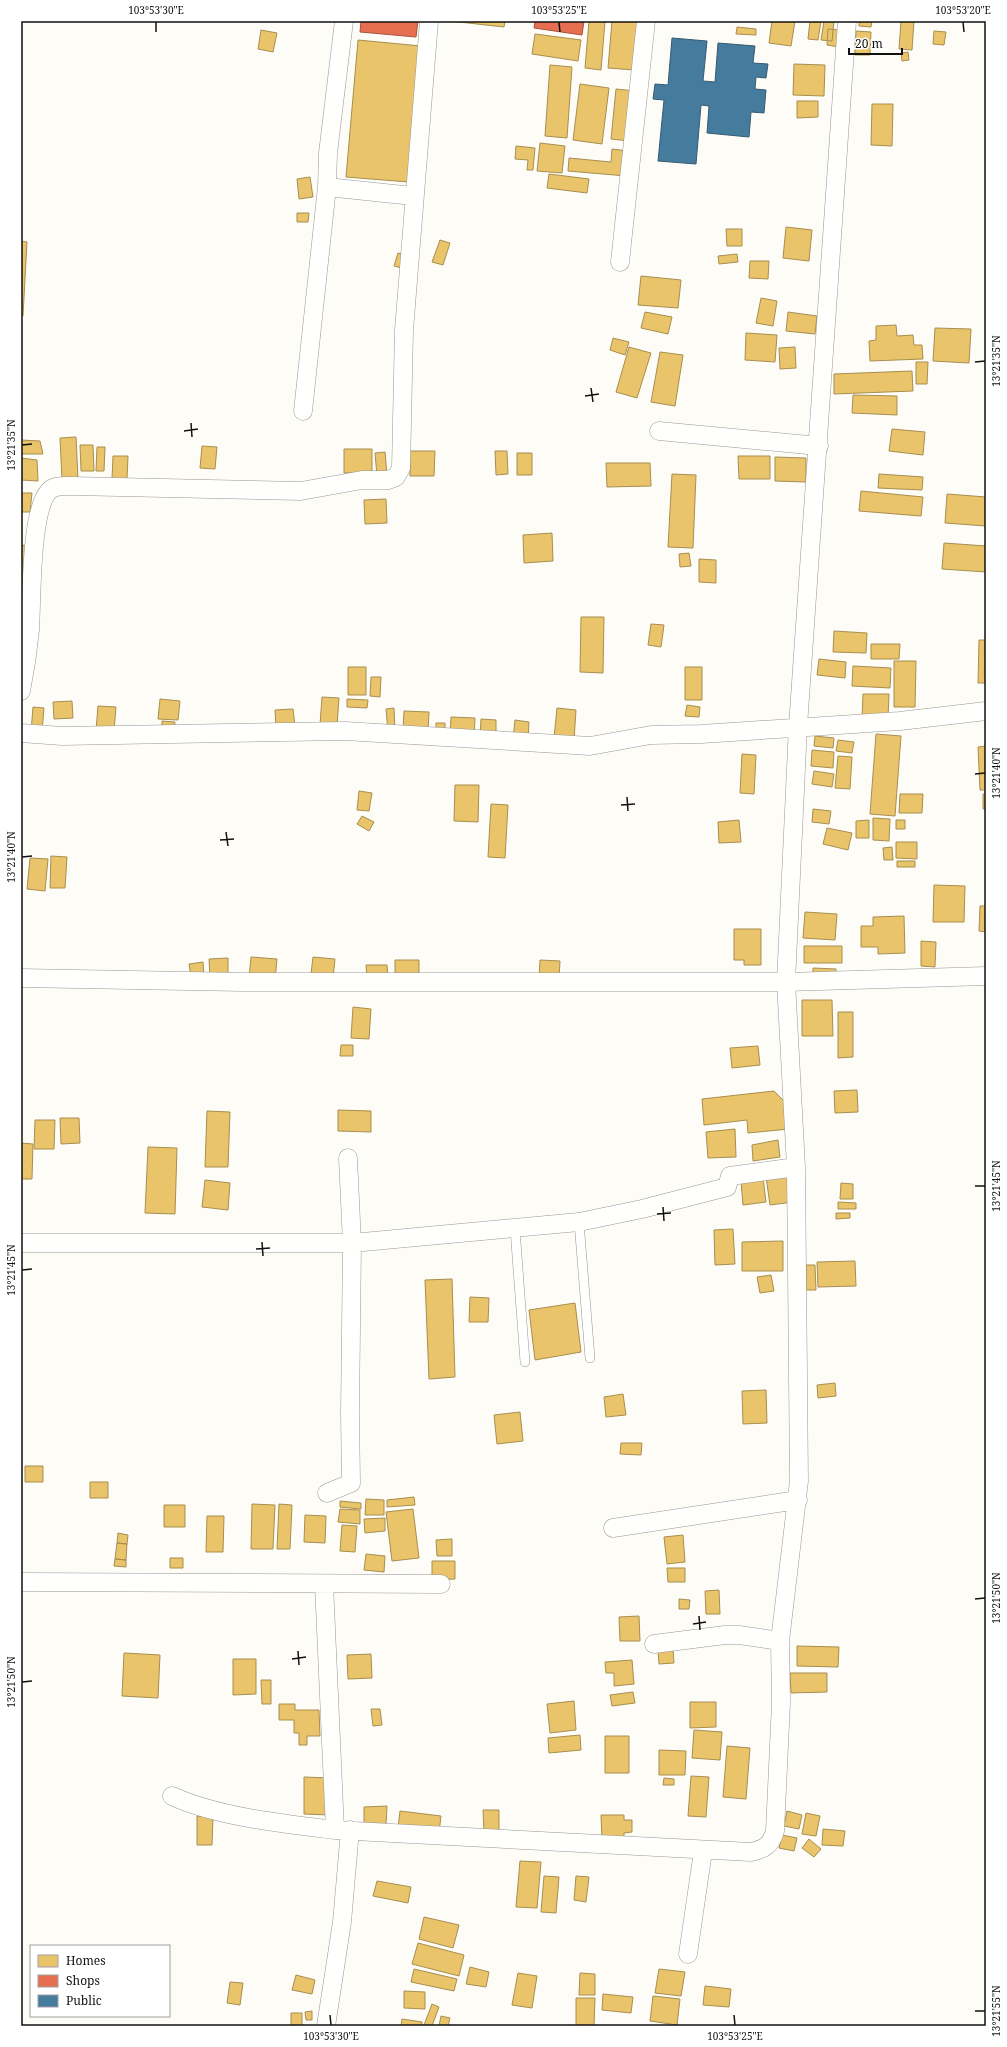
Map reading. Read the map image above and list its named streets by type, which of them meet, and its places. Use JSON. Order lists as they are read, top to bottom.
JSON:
{
  "legend": ["Homes", "Shops", "Public"],
  "scale_bar": "20 m",
  "coordinates": [
    "103°53'30\"E",
    "103°53'25\"E",
    "103°53'20\"E",
    "13°21'35\"N",
    "13°21'40\"N",
    "13°21'45\"N",
    "13°21'50\"N",
    "13°21'55\"N"
  ]
}
